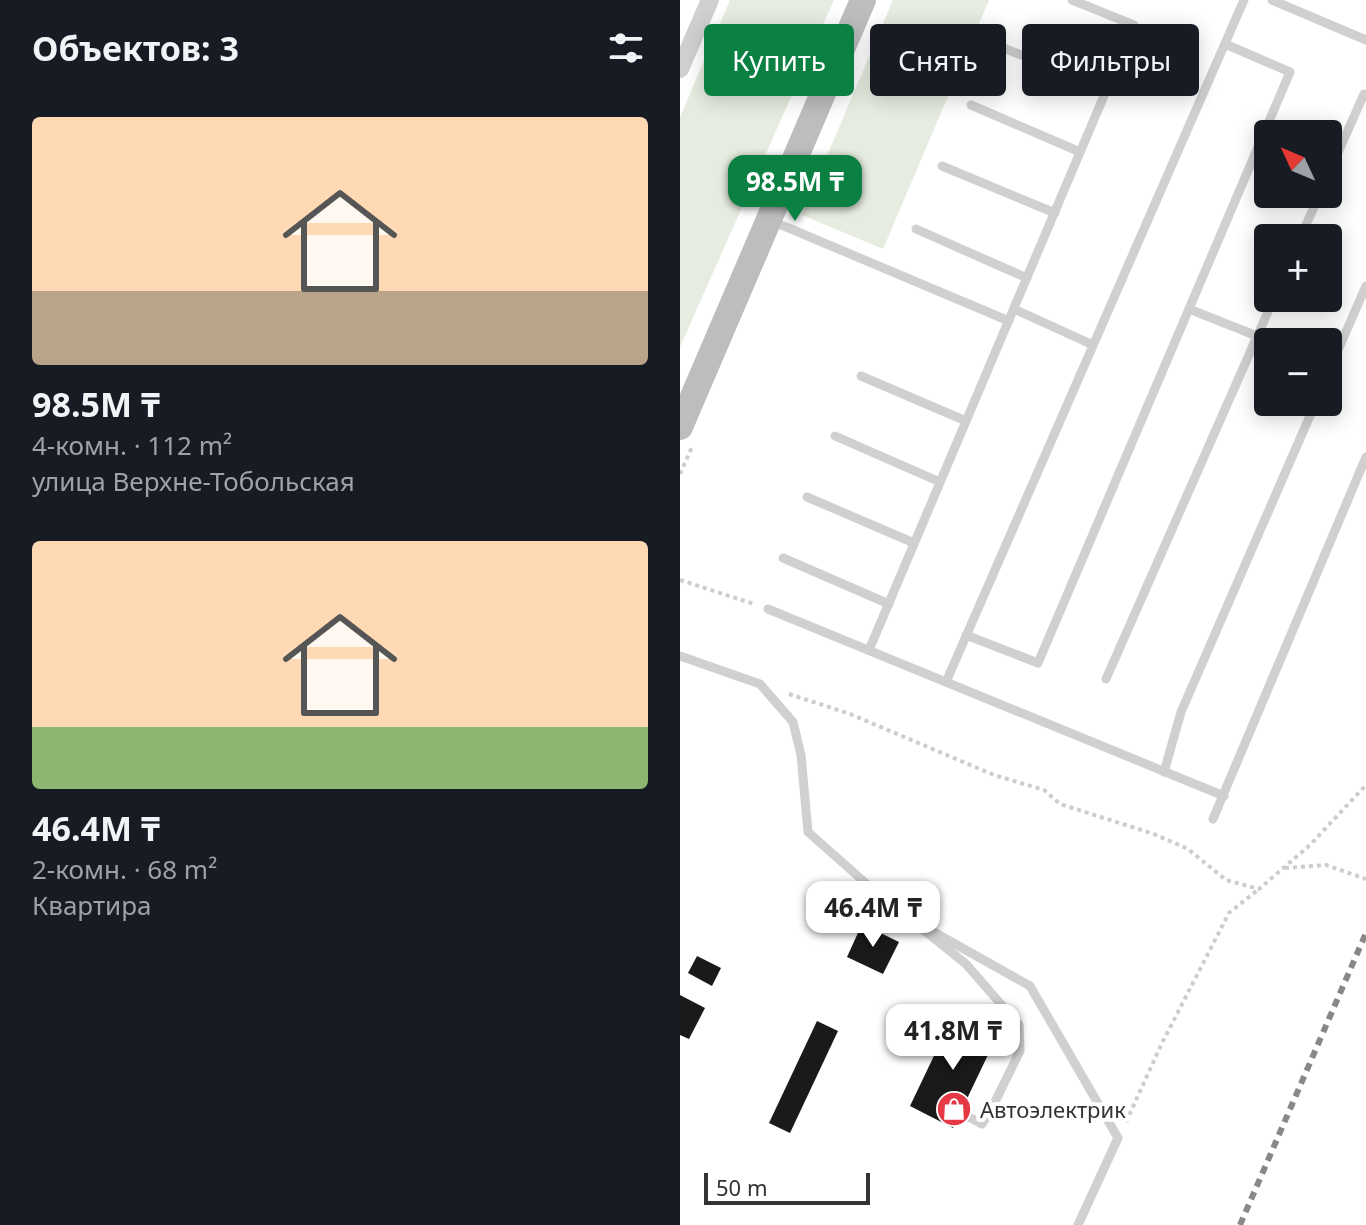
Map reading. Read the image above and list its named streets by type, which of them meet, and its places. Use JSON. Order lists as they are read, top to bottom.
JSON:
{
  "places": {
    "shop": ["Автоэлектрик"]
  },
  "scale_bar": "50 m",
  "north": "top left",
  "page": {
    "heading": "Объектов: 3",
    "chip": ["Купить", "Снять", "Фильтры"],
    "list": [
      {
        "name": "98.5M ₸",
        "note": "4-комн. · 112 m² · улица Верхне-Тобольская"
      },
      {
        "name": "46.4M ₸",
        "note": "2-комн. · 68 m² · Квартира"
      }
    ],
    "map_buttons": ["+", "−"],
    "price": ["98.5M ₸", "46.4M ₸", "41.8M ₸"],
    "scale": "50 m"
  }
}
